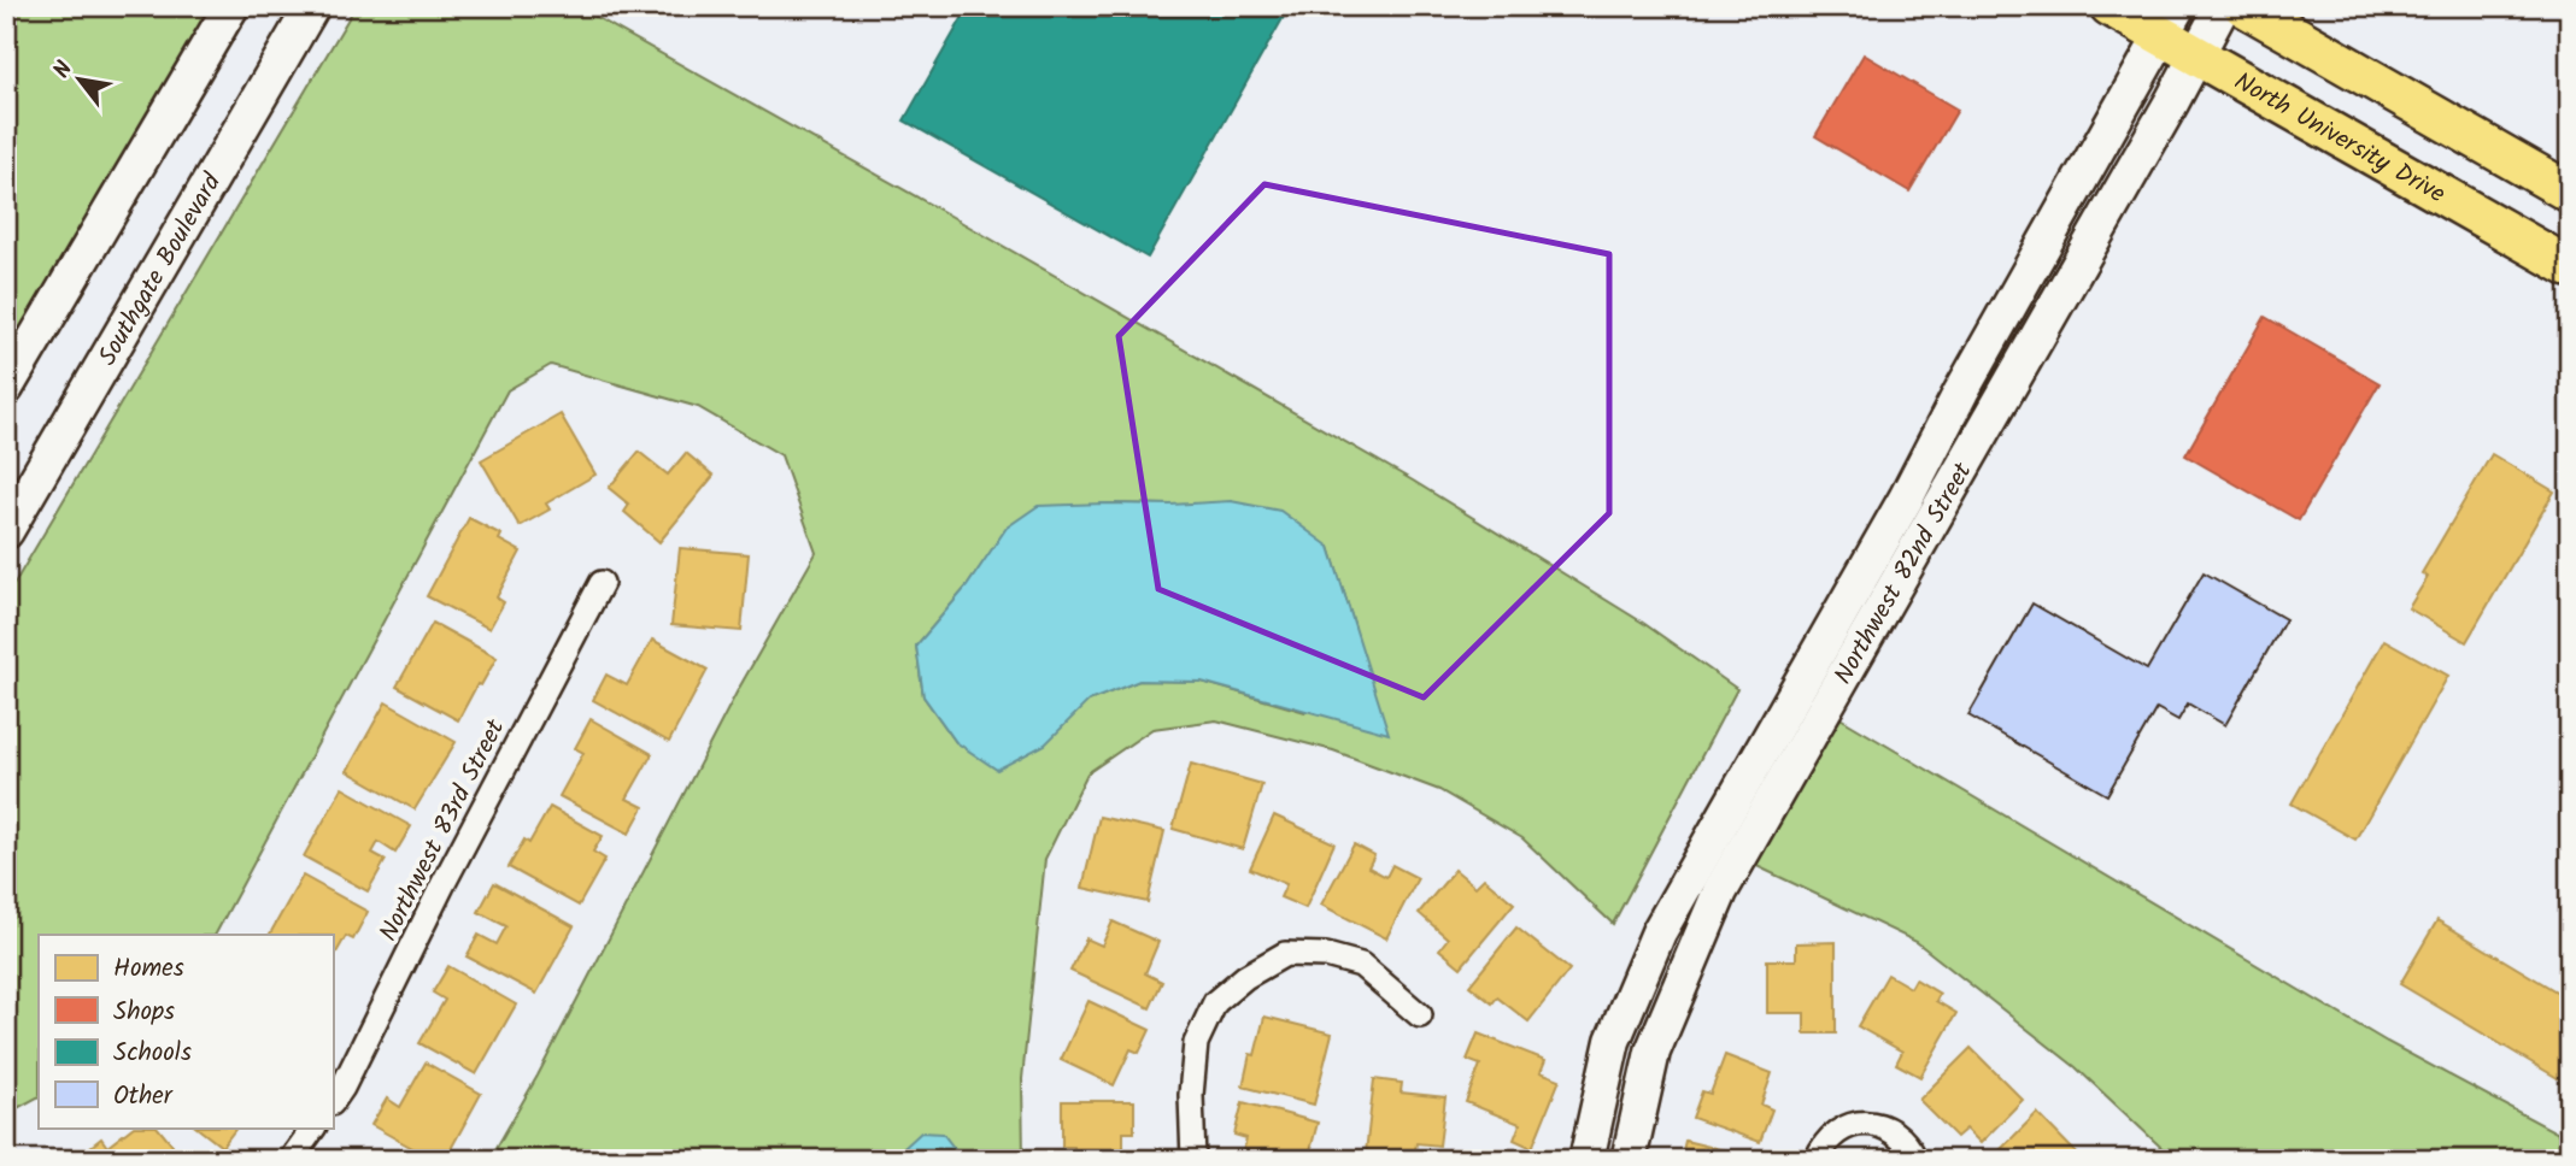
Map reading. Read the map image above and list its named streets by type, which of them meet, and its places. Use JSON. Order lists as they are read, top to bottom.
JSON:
{
  "streets": {
    "main road": ["North University Drive"],
    "street": ["Southgate Boulevard", "Northwest 82nd Street", "Northwest 83rd Street"]
  },
  "crossings": [
    ["North University Drive", "Northwest 82nd Street"]
  ],
  "legend": [
    "Homes",
    "Shops",
    "Schools",
    "Other"
  ],
  "north": "top left"
}
